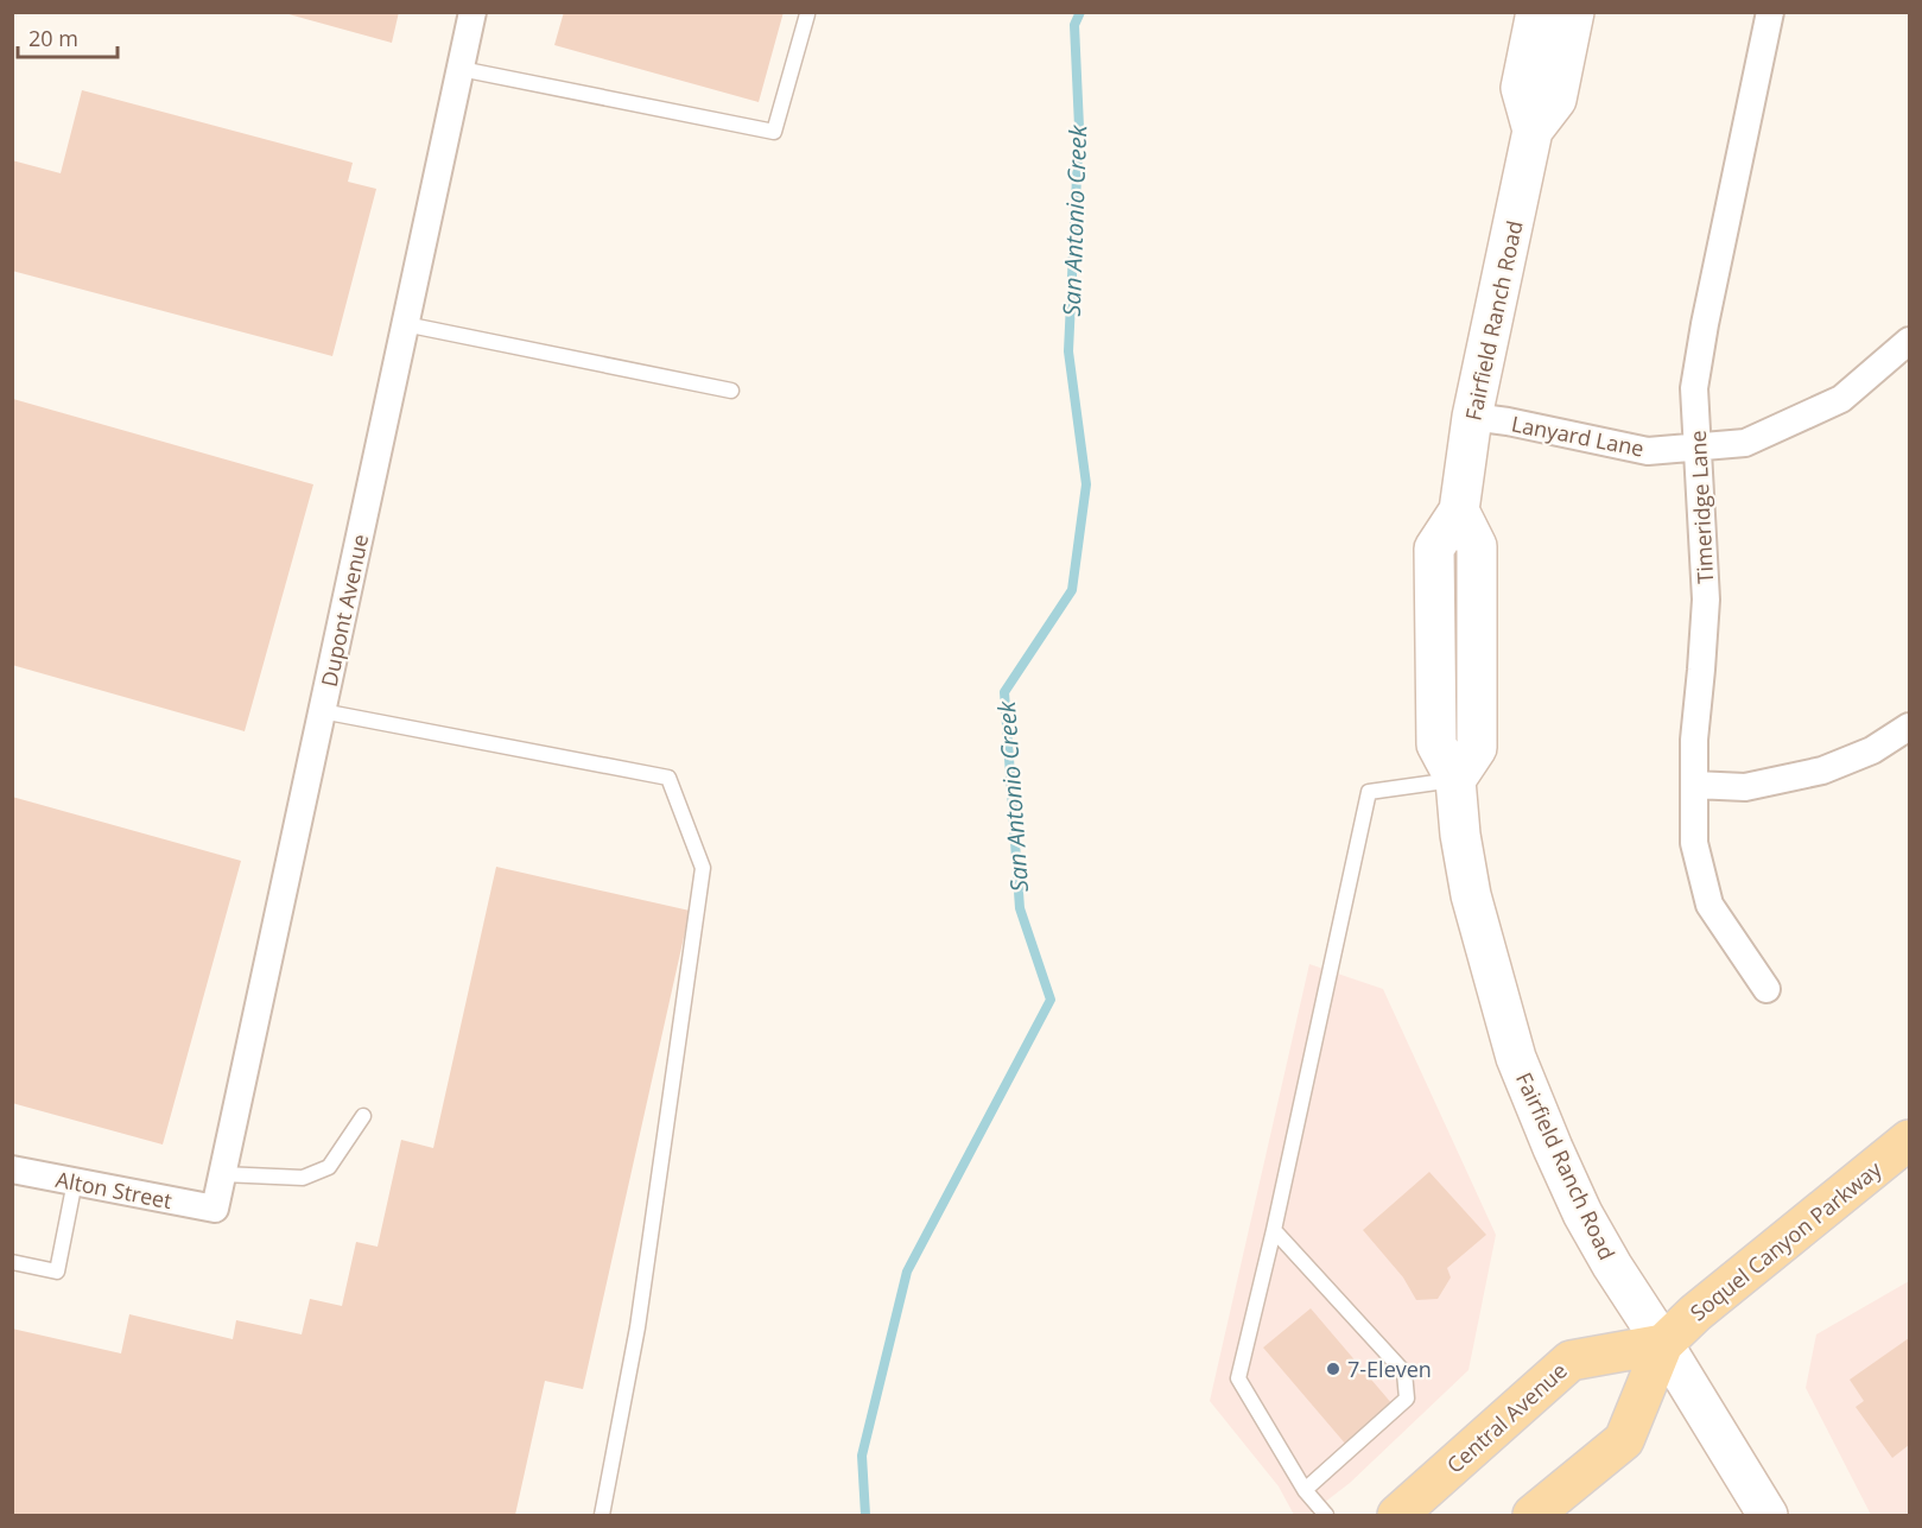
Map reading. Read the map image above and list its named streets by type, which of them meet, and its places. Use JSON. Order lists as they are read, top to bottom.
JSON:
{
  "streets": {
    "main road": ["Soquel Canyon Parkway", "Central Avenue"],
    "street": [
      "Fairfield Ranch Road",
      "Lanyard Lane",
      "Timeridge Lane",
      "Dupont Avenue",
      "Alton Street"
    ]
  },
  "crossings": [
    ["Fairfield Ranch Road", "Lanyard Lane"],
    ["Fairfield Ranch Road", "Soquel Canyon Parkway"],
    ["Fairfield Ranch Road", "Central Avenue"],
    ["Lanyard Lane", "Timeridge Lane"],
    ["Dupont Avenue", "Alton Street"],
    ["Soquel Canyon Parkway", "Central Avenue"]
  ],
  "water": ["San Antonio Creek"],
  "places": ["7-Eleven"],
  "scale_bar": "20 m"
}
